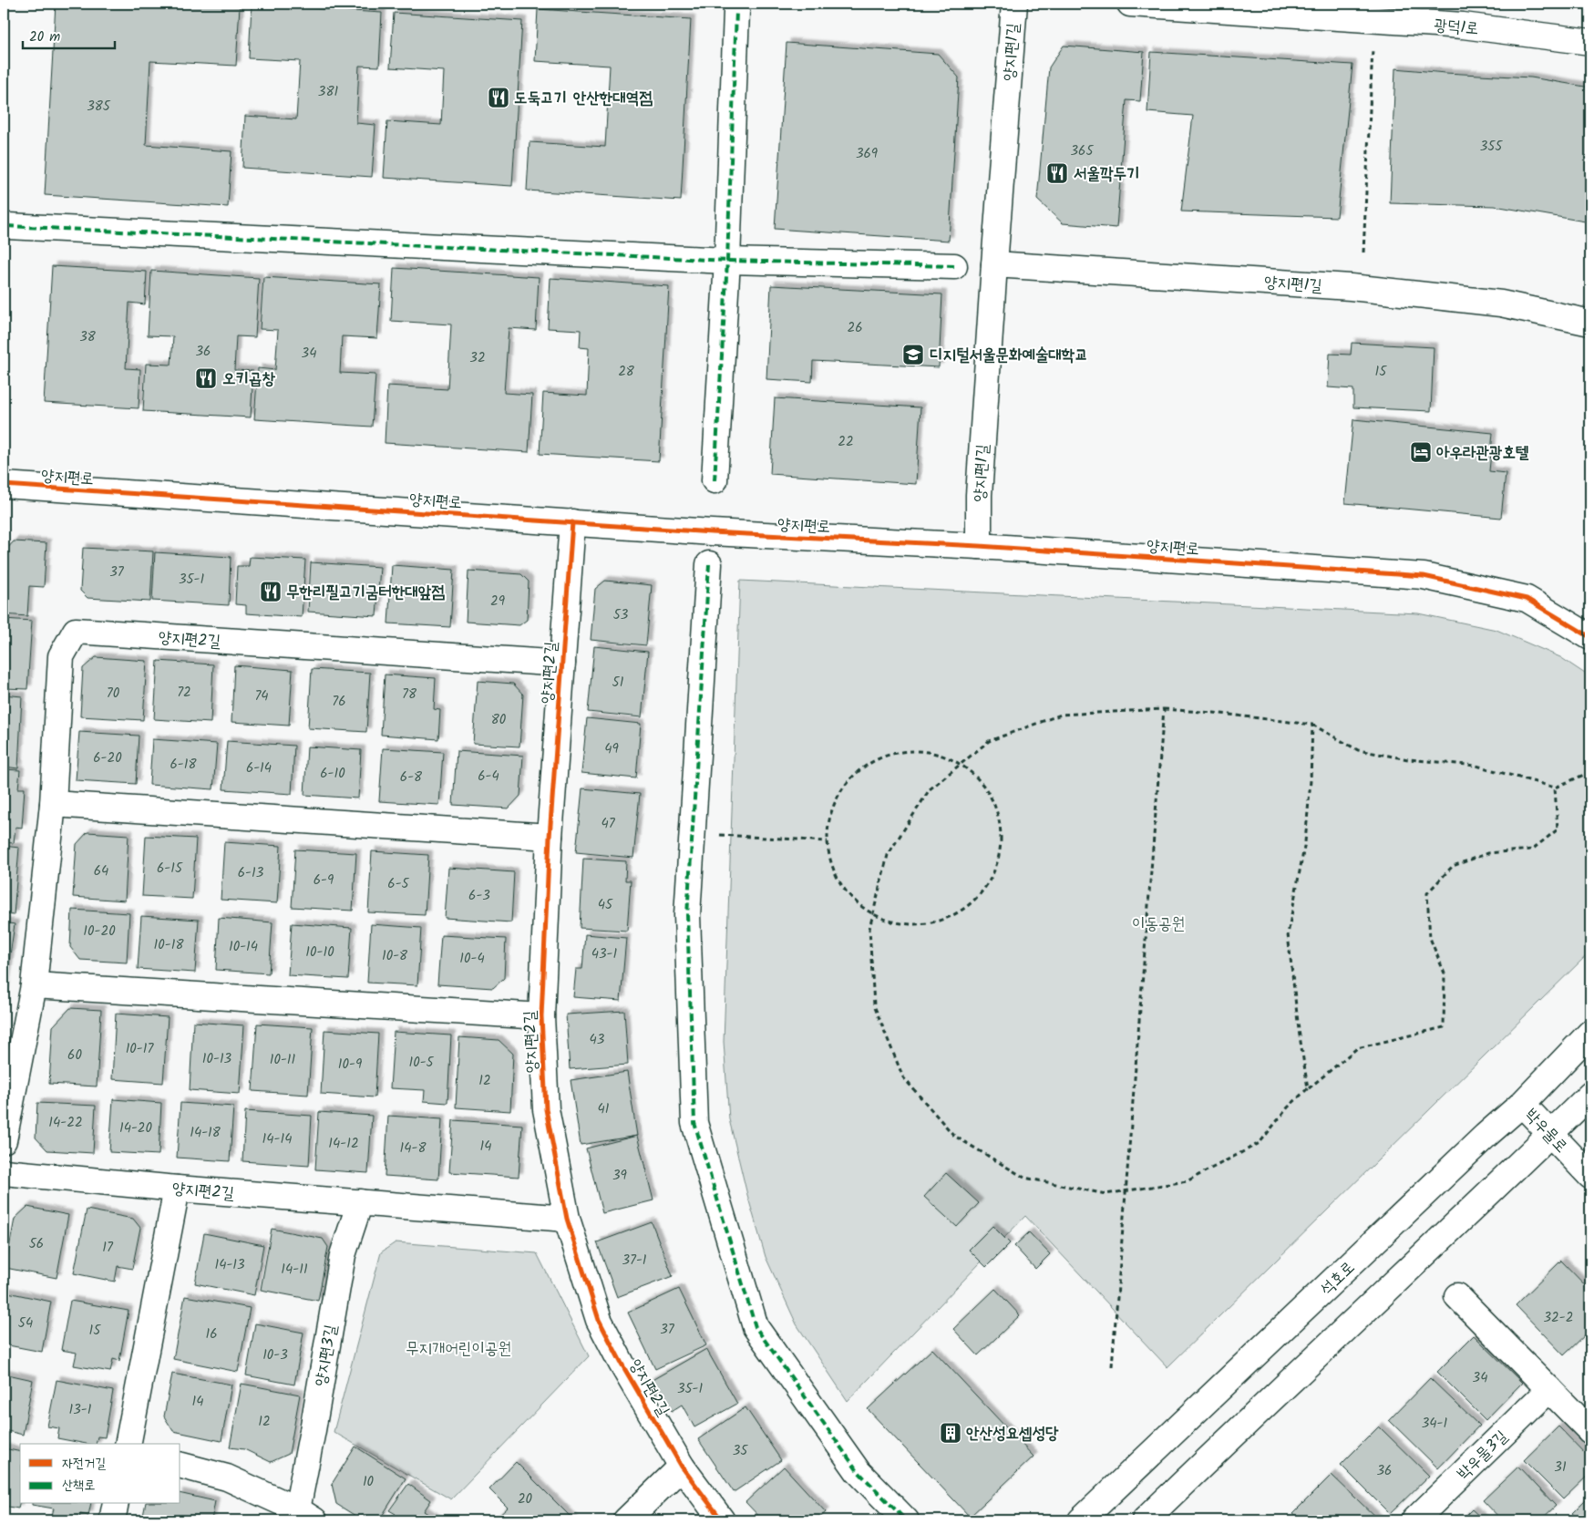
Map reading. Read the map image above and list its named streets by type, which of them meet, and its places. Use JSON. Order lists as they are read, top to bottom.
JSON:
{
  "streets": {
    "street": [
      "광덕1로",
      "양지편1길",
      "양지편로",
      "양지편2길",
      "박우물로",
      "석호로",
      "양지편3길",
      "박우물3길"
    ]
  },
  "crossings": [
    ["양지편1길", "양지편로"],
    ["양지편로", "양지편2길"],
    ["양지편2길", "양지편3길"],
    ["박우물로", "석호로"]
  ],
  "parks": ["이동공원", "무지개어린이공원"],
  "places": {
    "restaurant": [
      "도둑고기 안산한대역점",
      "서울깍두기",
      "오키곱창",
      "무한리필고기굼터한대앞점"
    ],
    "school or university": ["디지털서울문화예술대학교"],
    "hotel": ["아우라관광호텔"],
    "building": ["안산성요셉성당"]
  },
  "house_numbers": [
    "381",
    "385",
    "355",
    "365",
    "369",
    "26",
    "38",
    "36",
    "34",
    "32",
    "28",
    "15",
    "22",
    "37",
    "35-1",
    "29",
    "53",
    "51",
    "72",
    "70",
    "78",
    "74",
    "76",
    "80",
    "49",
    "6-20",
    "6-18",
    "6-14",
    "6-10",
    "6-4",
    "6-8",
    "47",
    "6-15",
    "64",
    "6-13",
    "6-9",
    "6-5",
    "6-3",
    "45",
    "10-20",
    "10-18",
    "10-14",
    "10-10",
    "43-1",
    "10-8",
    "10-4",
    "43",
    "10-17",
    "60",
    "10-13",
    "10-11",
    "10-5",
    "10-9",
    "12",
    "41",
    "14-22",
    "14-20",
    "14-18",
    "14-14",
    "14-12",
    "14",
    "14-8",
    "39",
    "56",
    "17",
    "37-1",
    "14-13",
    "14-11",
    "32-2",
    "54",
    "37",
    "15",
    "16",
    "10-3",
    "34",
    "35-1",
    "14",
    "13-1",
    "12",
    "34-1",
    "35",
    "31",
    "36",
    "10",
    "20"
  ],
  "legend": ["자전거길", "산책로"],
  "scale_bar": "20 m"
}
